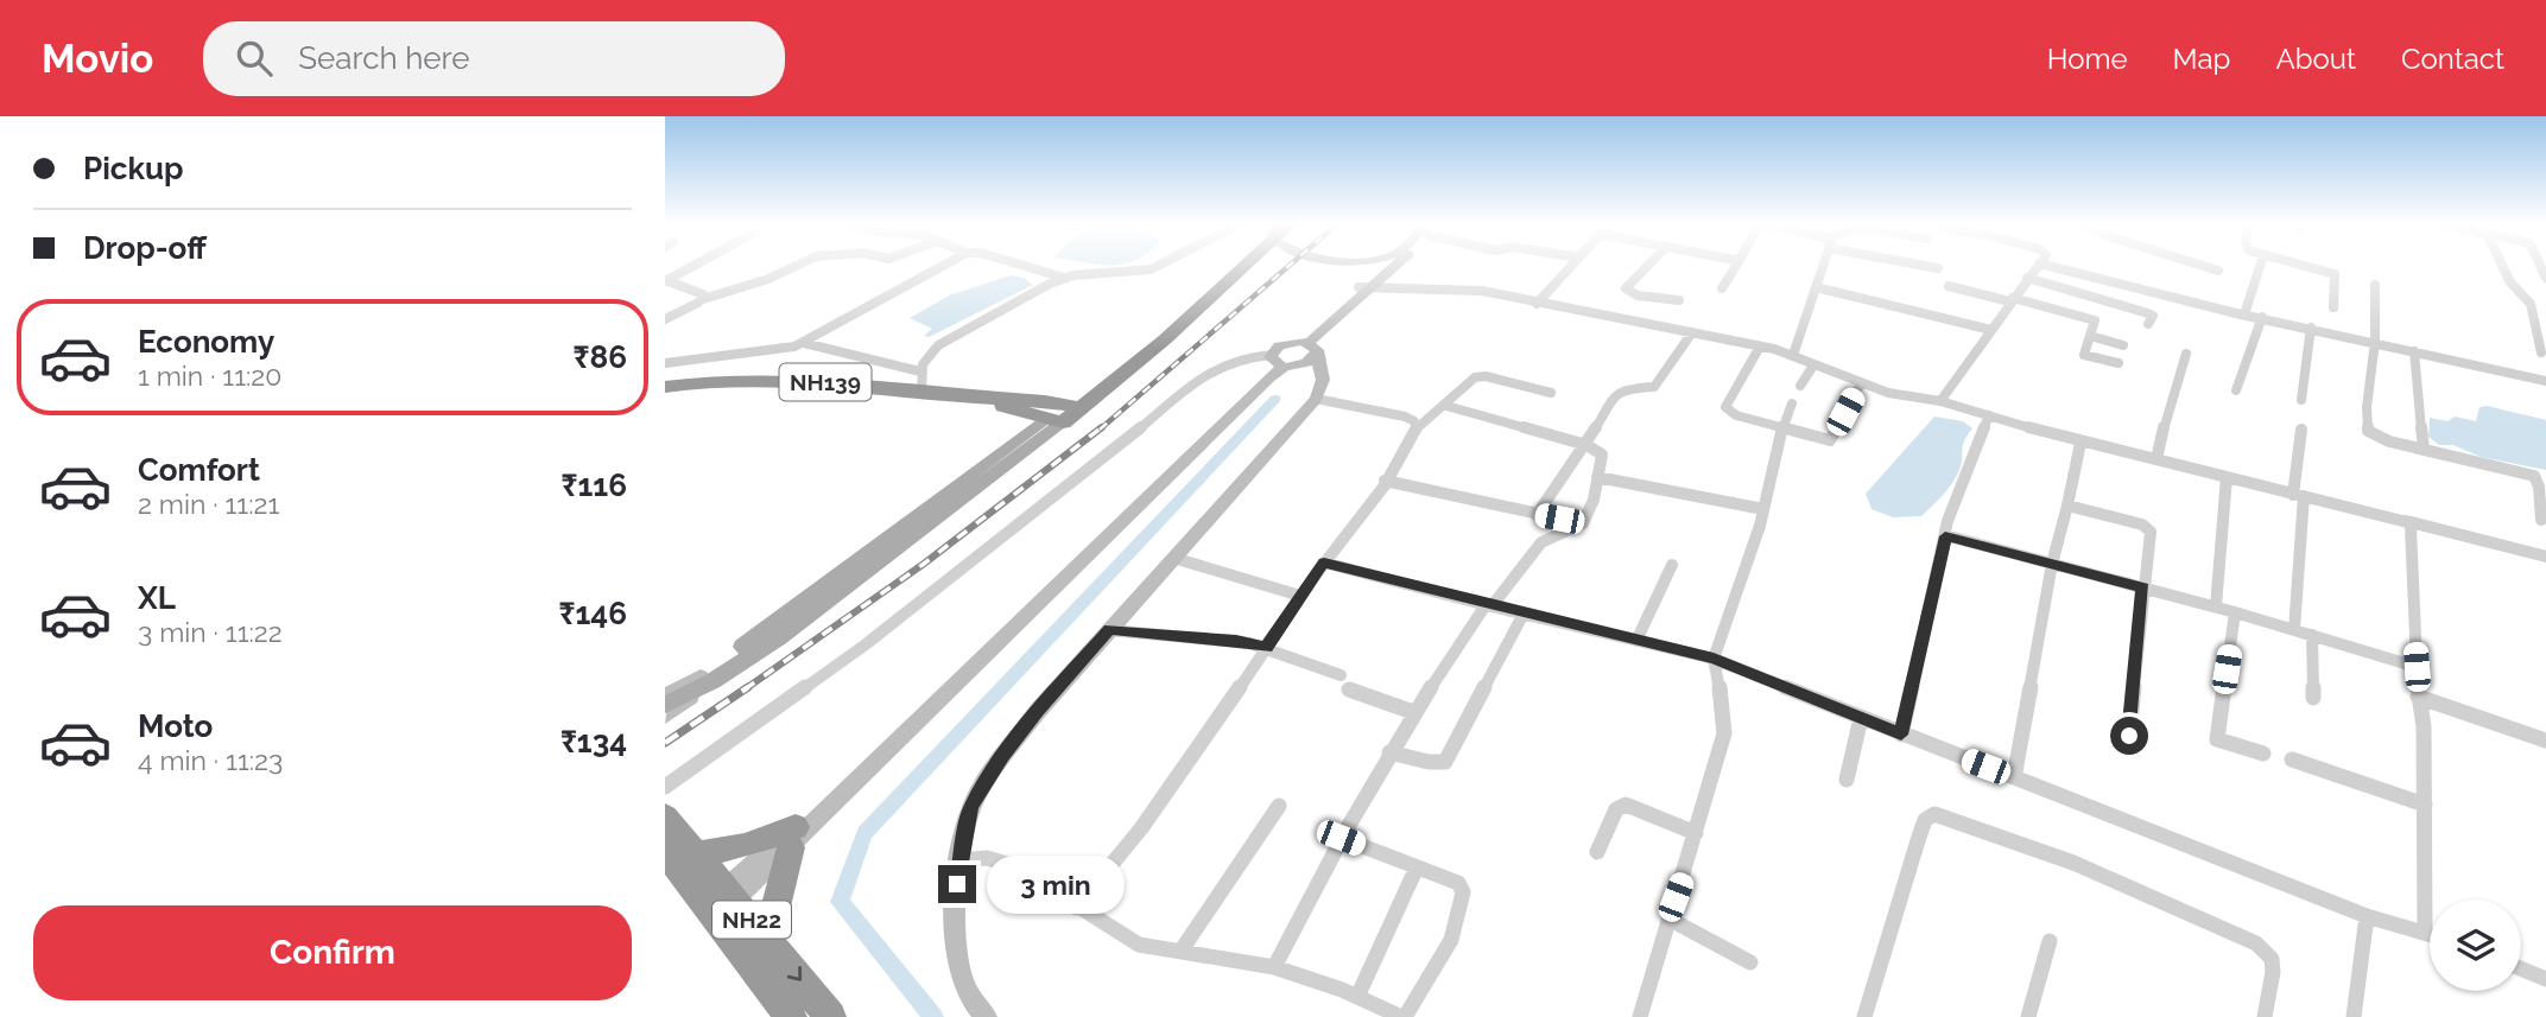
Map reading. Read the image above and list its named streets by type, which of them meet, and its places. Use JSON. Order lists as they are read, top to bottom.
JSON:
{
  "streets": {
    "highway": ["NH139", "NH22"]
  },
  "page": {
    "header": "Movio",
    "search": "Search here",
    "nav": [
      "Home",
      "Map",
      "About",
      "Contact"
    ],
    "banner": ["Pickup", "Drop-off"],
    "list": [
      {
        "name": "Economy",
        "note": "1 min · 11:20",
        "value": "₹86"
      },
      {
        "name": "Comfort",
        "note": "2 min · 11:21",
        "value": "₹116"
      },
      {
        "name": "XL",
        "note": "3 min · 11:22",
        "value": "₹146"
      },
      {
        "name": "Moto",
        "note": "4 min · 11:23",
        "value": "₹134"
      }
    ],
    "bubble": "3 min",
    "buttons": "Confirm"
  }
}
